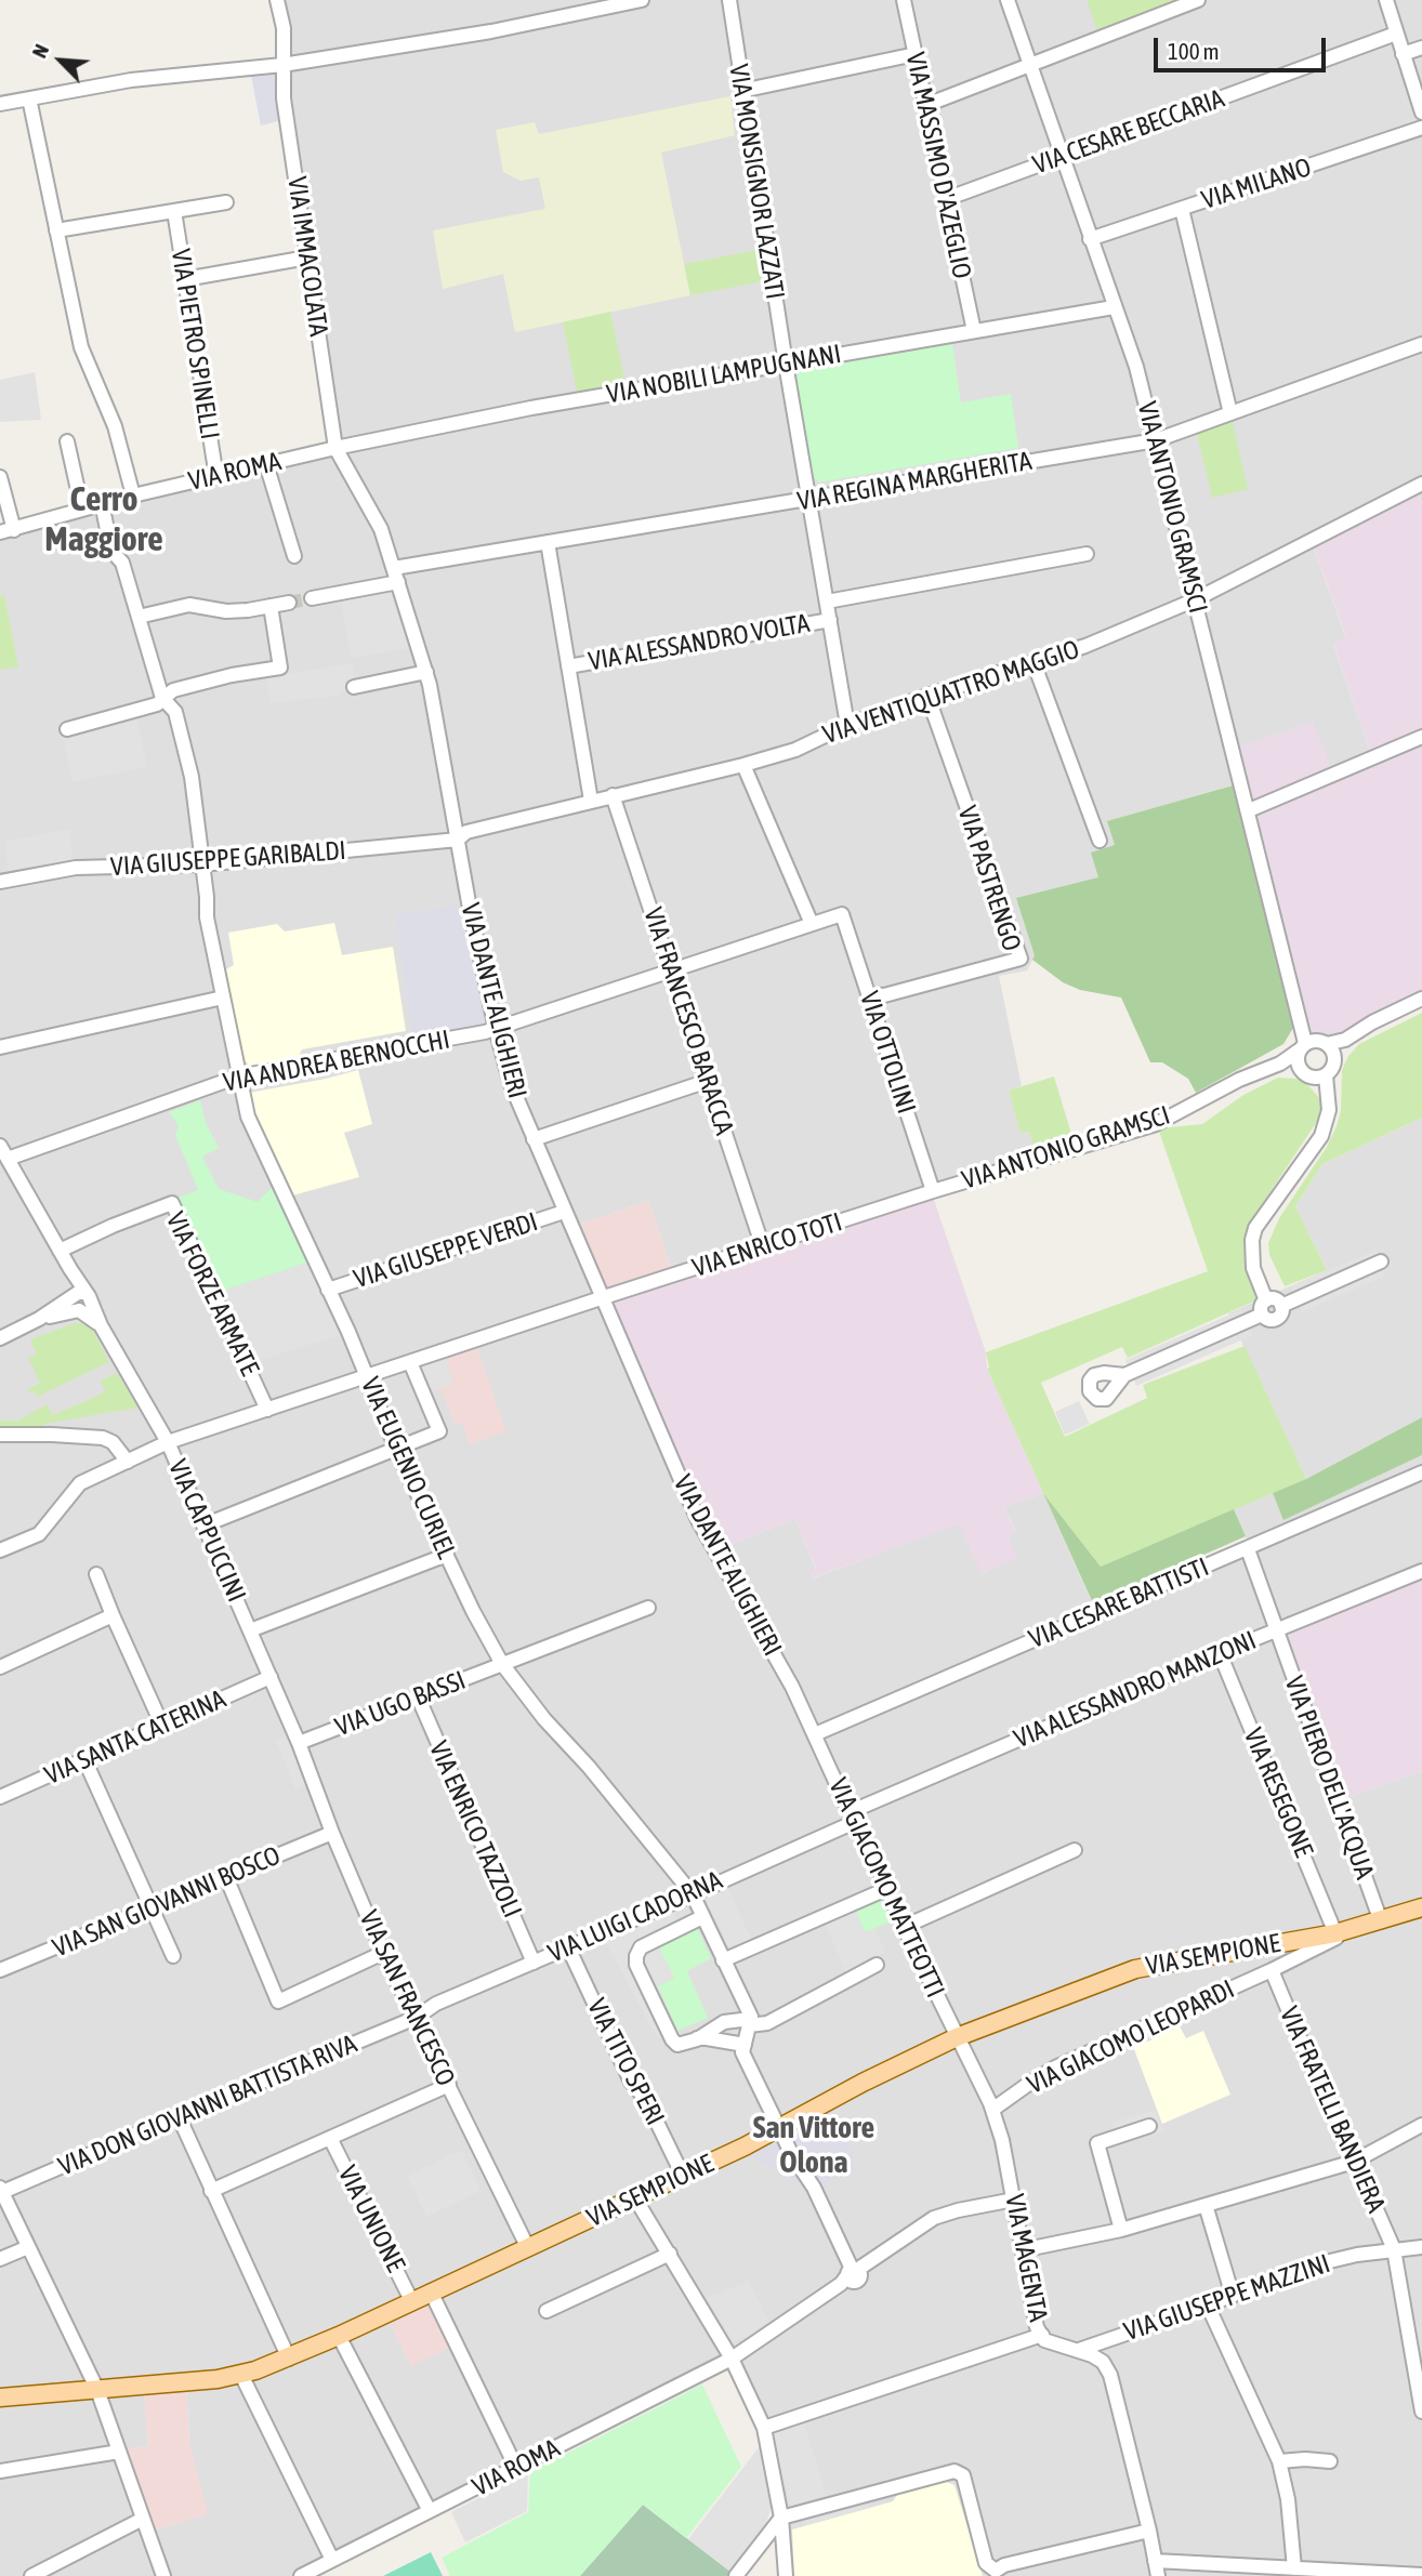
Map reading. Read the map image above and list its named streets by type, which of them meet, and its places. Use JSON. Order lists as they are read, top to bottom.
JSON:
{
  "streets": {
    "main road": ["VIA SEMPIONE"],
    "street": [
      "VIA CESARE BECCARIA",
      "VIA MASSIMO D'AZEGLIO",
      "VIA MONSIGNOR LAZZATI",
      "VIA MILANO",
      "VIA IMMACOLATA",
      "VIA PIETRO SPINELLI",
      "VIA NOBILI LAMPUGNANI",
      "VIA ROMA",
      "VIA REGINA MARGHERITA",
      "VIA ANTONIO GRAMSCI",
      "VIA ALESSANDRO VOLTA",
      "VIA VENTIQUATTRO MAGGIO",
      "VIA GIUSEPPE GARIBALDI",
      "VIA PASTRENGO",
      "VIA DANTE ALIGHIERI",
      "VIA FRANCESCO BARACCA",
      "VIA OTTOLINI",
      "VIA ANDREA BERNOCCHI",
      "VIA ENRICO TOTI",
      "VIA GIUSEPPE VERDI",
      "VIA FORZE ARMATE",
      "VIA EUGENIO CURIEL",
      "VIA CAPPUCCINI",
      "VIA CESARE BATTISTI",
      "VIA ALESSANDRO MANZONI",
      "VIA UGO BASSI",
      "VIA SANTA CATERINA",
      "VIA PIERO DELL'ACQUA",
      "VIA RESEGONE",
      "VIA ENRICO TAZZOLI",
      "VIA GIACOMO MATTEOTTI",
      "VIA SAN GIOVANNI BOSCO",
      "VIA LUIGI CADORNA",
      "VIA SAN FRANCESCO",
      "VIA GIACOMO LEOPARDI",
      "VIA TITO SPERI",
      "VIA DON GIOVANNI BATTISTA RIVA",
      "VIA FRATELLI BANDIERA",
      "VIA UNIONE",
      "VIA MAGENTA",
      "VIA GIUSEPPE MAZZINI"
    ]
  },
  "crossings": [
    ["VIA CESARE BECCARIA", "VIA MASSIMO D'AZEGLIO"],
    ["VIA CESARE BECCARIA", "VIA ANTONIO GRAMSCI"],
    ["VIA MASSIMO D'AZEGLIO", "VIA NOBILI LAMPUGNANI"],
    ["VIA MONSIGNOR LAZZATI", "VIA NOBILI LAMPUGNANI"],
    ["VIA MONSIGNOR LAZZATI", "VIA REGINA MARGHERITA"],
    ["VIA MONSIGNOR LAZZATI", "VIA ALESSANDRO VOLTA"],
    ["VIA MONSIGNOR LAZZATI", "VIA VENTIQUATTRO MAGGIO"],
    ["VIA MILANO", "VIA ANTONIO GRAMSCI"],
    ["VIA IMMACOLATA", "VIA NOBILI LAMPUGNANI"],
    ["VIA IMMACOLATA", "VIA ROMA"],
    ["VIA IMMACOLATA", "VIA DANTE ALIGHIERI"],
    ["VIA PIETRO SPINELLI", "VIA ROMA"],
    ["VIA NOBILI LAMPUGNANI", "VIA ROMA"],
    ["VIA NOBILI LAMPUGNANI", "VIA ANTONIO GRAMSCI"],
    ["VIA NOBILI LAMPUGNANI", "VIA DANTE ALIGHIERI"],
    ["VIA ROMA", "VIA DANTE ALIGHIERI"],
    ["VIA ROMA", "VIA EUGENIO CURIEL"],
    ["VIA REGINA MARGHERITA", "VIA ANTONIO GRAMSCI"],
    ["VIA REGINA MARGHERITA", "VIA DANTE ALIGHIERI"],
    ["VIA ANTONIO GRAMSCI", "VIA VENTIQUATTRO MAGGIO"],
    ["VIA ANTONIO GRAMSCI", "VIA OTTOLINI"],
    ["VIA ANTONIO GRAMSCI", "VIA ENRICO TOTI"],
    ["VIA VENTIQUATTRO MAGGIO", "VIA GIUSEPPE GARIBALDI"],
    ["VIA VENTIQUATTRO MAGGIO", "VIA PASTRENGO"],
    ["VIA VENTIQUATTRO MAGGIO", "VIA DANTE ALIGHIERI"],
    ["VIA VENTIQUATTRO MAGGIO", "VIA FRANCESCO BARACCA"],
    ["VIA GIUSEPPE GARIBALDI", "VIA DANTE ALIGHIERI"],
    ["VIA GIUSEPPE GARIBALDI", "VIA EUGENIO CURIEL"],
    ["VIA PASTRENGO", "VIA OTTOLINI"],
    ["VIA DANTE ALIGHIERI", "VIA ANDREA BERNOCCHI"],
    ["VIA DANTE ALIGHIERI", "VIA ENRICO TOTI"],
    ["VIA DANTE ALIGHIERI", "VIA GIUSEPPE VERDI"],
    ["VIA DANTE ALIGHIERI", "VIA CESARE BATTISTI"],
    ["VIA DANTE ALIGHIERI", "VIA GIACOMO MATTEOTTI"],
    ["VIA FRANCESCO BARACCA", "VIA ANDREA BERNOCCHI"],
    ["VIA FRANCESCO BARACCA", "VIA ENRICO TOTI"],
    ["VIA OTTOLINI", "VIA ANDREA BERNOCCHI"],
    ["VIA OTTOLINI", "VIA ENRICO TOTI"],
    ["VIA ANDREA BERNOCCHI", "VIA EUGENIO CURIEL"],
    ["VIA ANDREA BERNOCCHI", "VIA CAPPUCCINI"],
    ["VIA GIUSEPPE VERDI", "VIA EUGENIO CURIEL"],
    ["VIA FORZE ARMATE", "VIA CAPPUCCINI"],
    ["VIA EUGENIO CURIEL", "VIA UGO BASSI"],
    ["VIA EUGENIO CURIEL", "VIA LUIGI CADORNA"],
    ["VIA CAPPUCCINI", "VIA UGO BASSI"],
    ["VIA CAPPUCCINI", "VIA SANTA CATERINA"],
    ["VIA CAPPUCCINI", "VIA SAN FRANCESCO"],
    ["VIA CESARE BATTISTI", "VIA PIERO DELL'ACQUA"],
    ["VIA CESARE BATTISTI", "VIA GIACOMO MATTEOTTI"],
    ["VIA ALESSANDRO MANZONI", "VIA PIERO DELL'ACQUA"],
    ["VIA ALESSANDRO MANZONI", "VIA RESEGONE"],
    ["VIA ALESSANDRO MANZONI", "VIA GIACOMO MATTEOTTI"],
    ["VIA ALESSANDRO MANZONI", "VIA LUIGI CADORNA"],
    ["VIA UGO BASSI", "VIA ENRICO TAZZOLI"],
    ["VIA UGO BASSI", "VIA SAN FRANCESCO"],
    ["VIA PIERO DELL'ACQUA", "VIA SEMPIONE"],
    ["VIA RESEGONE", "VIA SEMPIONE"],
    ["VIA ENRICO TAZZOLI", "VIA LUIGI CADORNA"],
    ["VIA GIACOMO MATTEOTTI", "VIA LUIGI CADORNA"],
    ["VIA GIACOMO MATTEOTTI", "VIA SEMPIONE"],
    ["VIA GIACOMO MATTEOTTI", "VIA MAGENTA"],
    ["VIA SAN GIOVANNI BOSCO", "VIA SAN FRANCESCO"],
    ["VIA LUIGI CADORNA", "VIA SAN FRANCESCO"],
    ["VIA LUIGI CADORNA", "VIA TITO SPERI"],
    ["VIA LUIGI CADORNA", "VIA DON GIOVANNI BATTISTA RIVA"],
    ["VIA SEMPIONE", "VIA SAN FRANCESCO"],
    ["VIA SEMPIONE", "VIA GIACOMO LEOPARDI"],
    ["VIA SEMPIONE", "VIA TITO SPERI"],
    ["VIA SEMPIONE", "VIA UNIONE"],
    ["VIA SEMPIONE", "VIA MAGENTA"],
    ["VIA SAN FRANCESCO", "VIA DON GIOVANNI BATTISTA RIVA"],
    ["VIA GIACOMO LEOPARDI", "VIA FRATELLI BANDIERA"],
    ["VIA GIACOMO LEOPARDI", "VIA MAGENTA"],
    ["VIA FRATELLI BANDIERA", "VIA GIUSEPPE MAZZINI"],
    ["VIA MAGENTA", "VIA GIUSEPPE MAZZINI"]
  ],
  "districts": ["Cerro Maggiore", "San Vittore Olona"],
  "scale_bar": "100 m",
  "north": "top left"
}
